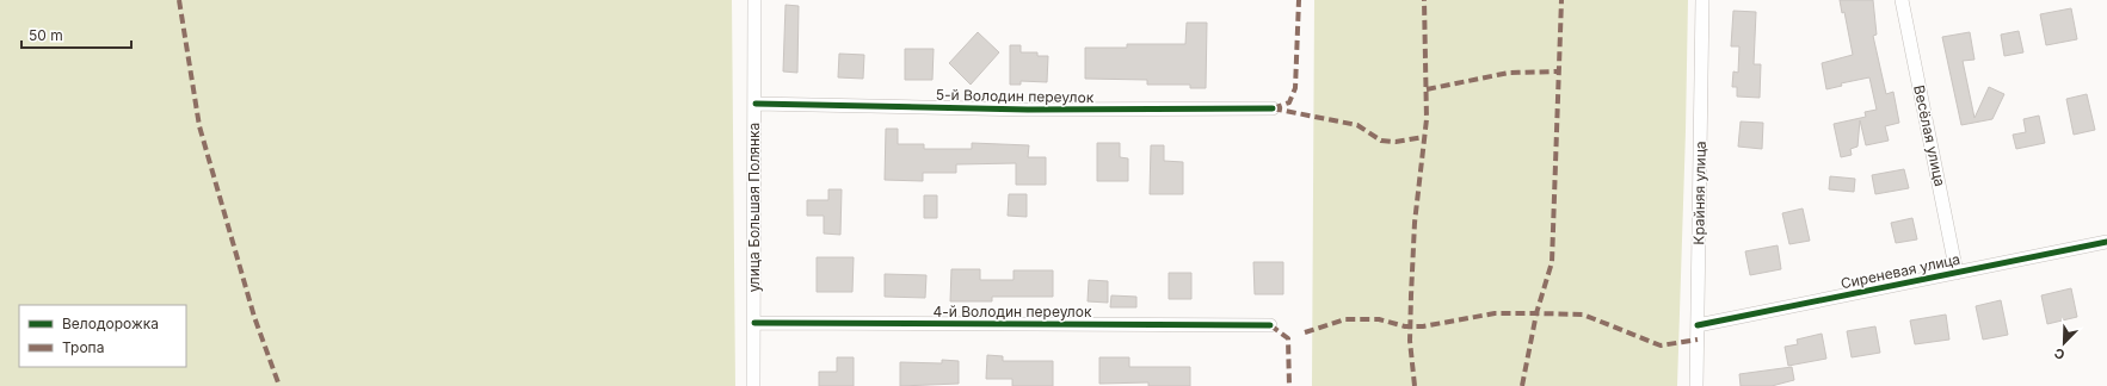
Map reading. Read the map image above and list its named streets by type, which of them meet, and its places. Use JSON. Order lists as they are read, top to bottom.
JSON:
{
  "streets": {
    "street": [
      "5-й Володин переулок",
      "Весёлая улица",
      "Крайняя улица",
      "улица Большая Полянка",
      "Сиреневая улица",
      "4-й Володин переулок"
    ]
  },
  "crossings": [
    ["5-й Володин переулок", "улица Большая Полянка"],
    ["Весёлая улица", "Сиреневая улица"],
    ["Крайняя улица", "Сиреневая улица"],
    ["улица Большая Полянка", "4-й Володин переулок"]
  ],
  "legend": ["Велодорожка", "Тропа"],
  "scale_bar": "50 m",
  "north": "bottom left"
}
